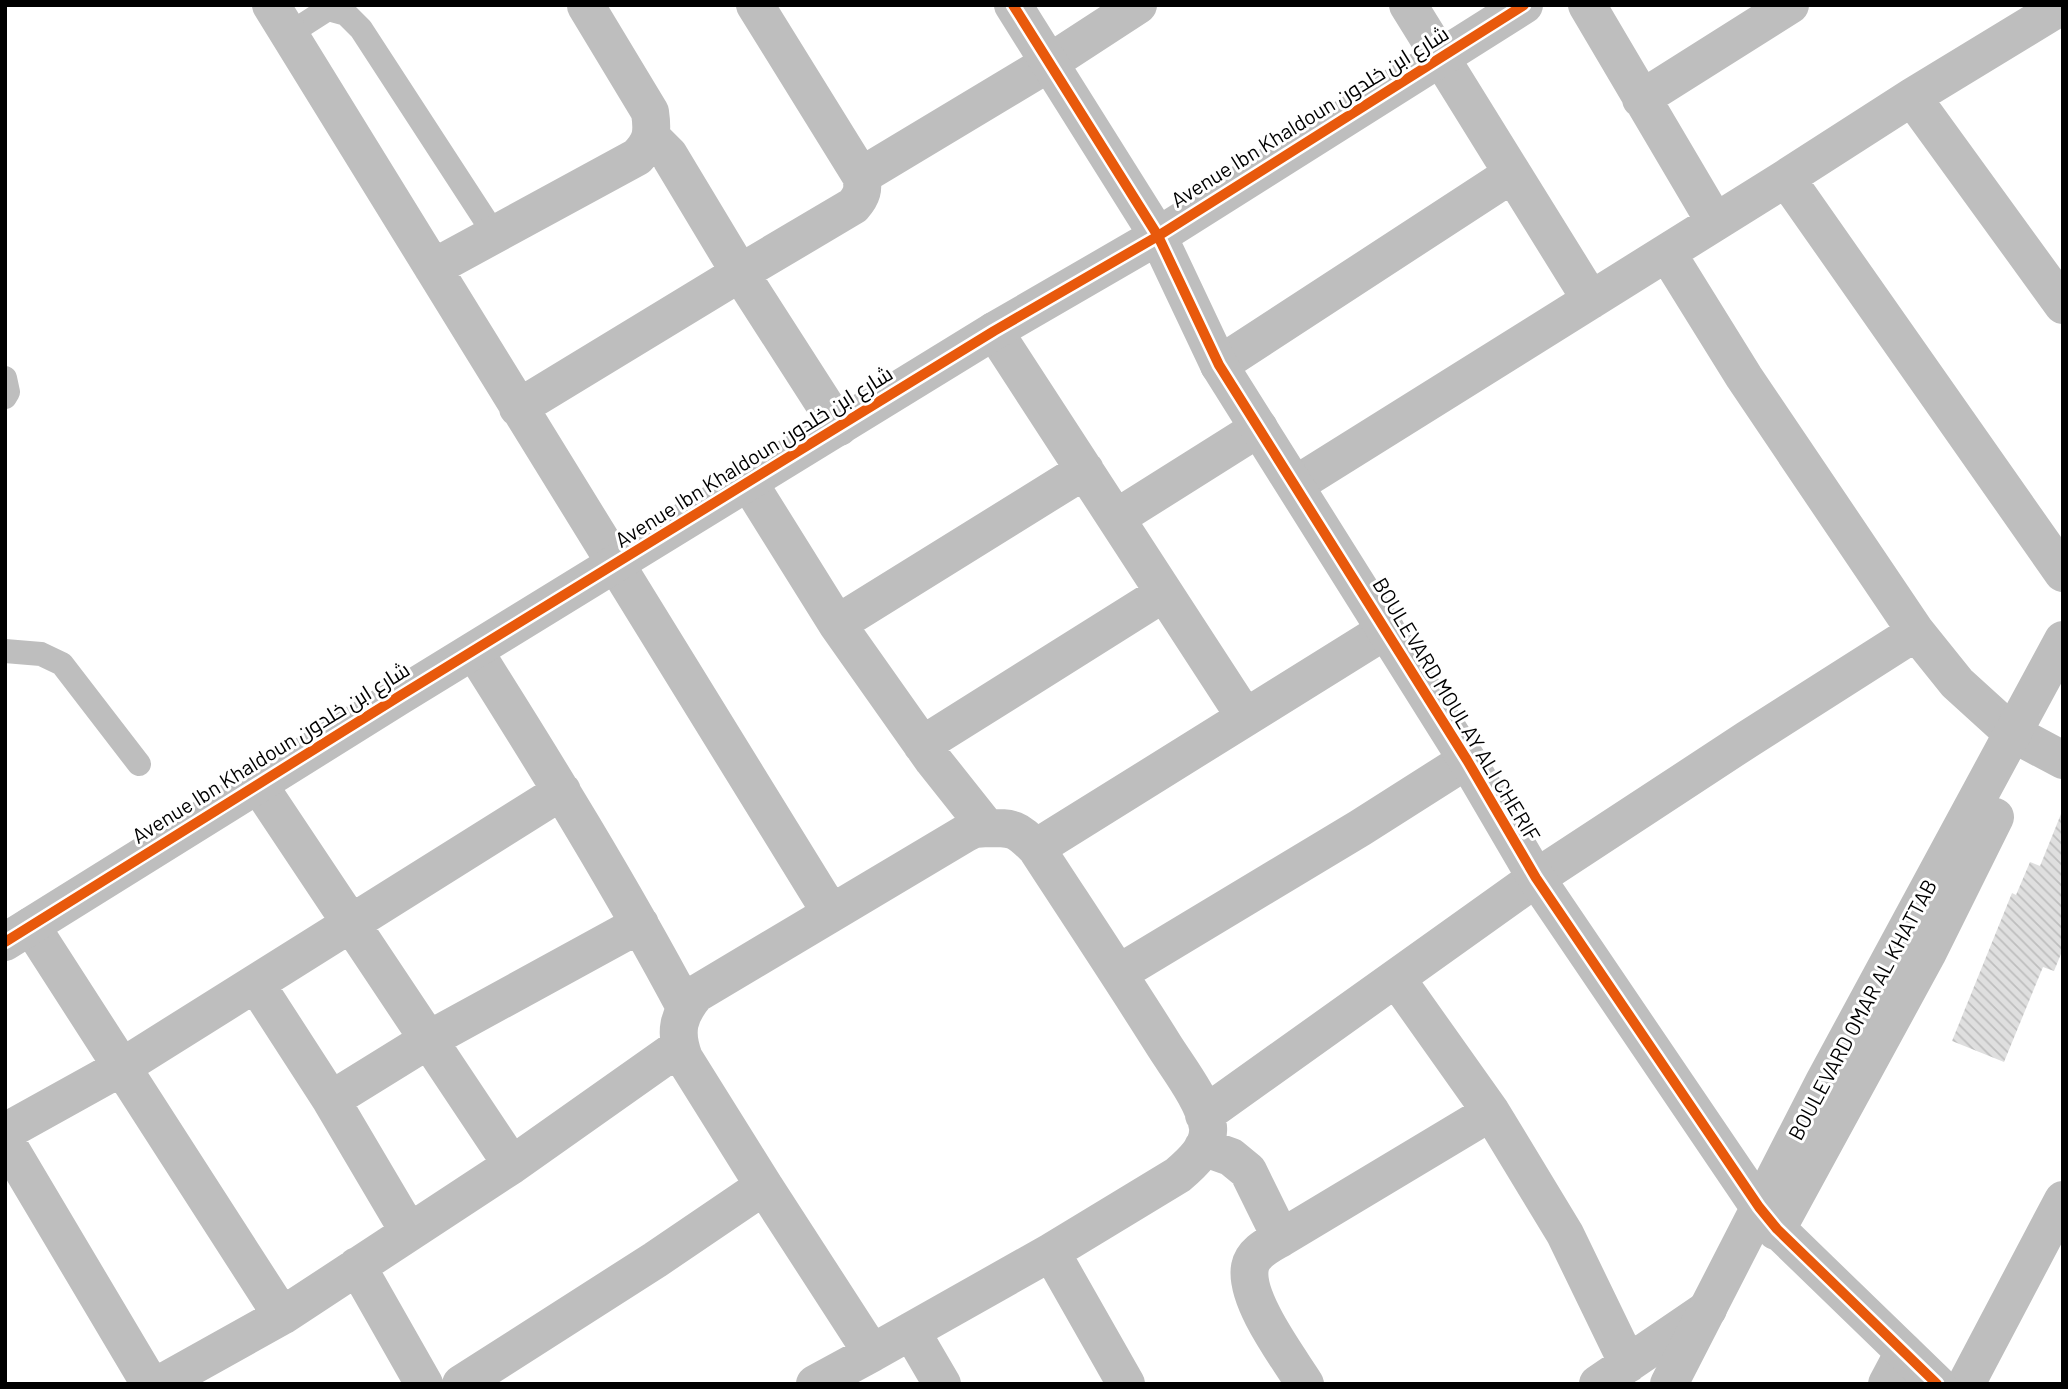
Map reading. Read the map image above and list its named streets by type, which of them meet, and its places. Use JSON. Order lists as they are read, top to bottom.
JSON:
{
  "streets": {
    "street": ["Avenue Ibn Khaldoun شارع ابن خلدون", "BOULEVARD MOULAY ALI CHERIF", "BOULEVARD OMAR AL KHATTAB"]
  },
  "crossings": [
    ["Avenue Ibn Khaldoun شارع ابن خلدون", "BOULEVARD MOULAY ALI CHERIF"],
    ["BOULEVARD MOULAY ALI CHERIF", "BOULEVARD OMAR AL KHATTAB"]
  ]
}
